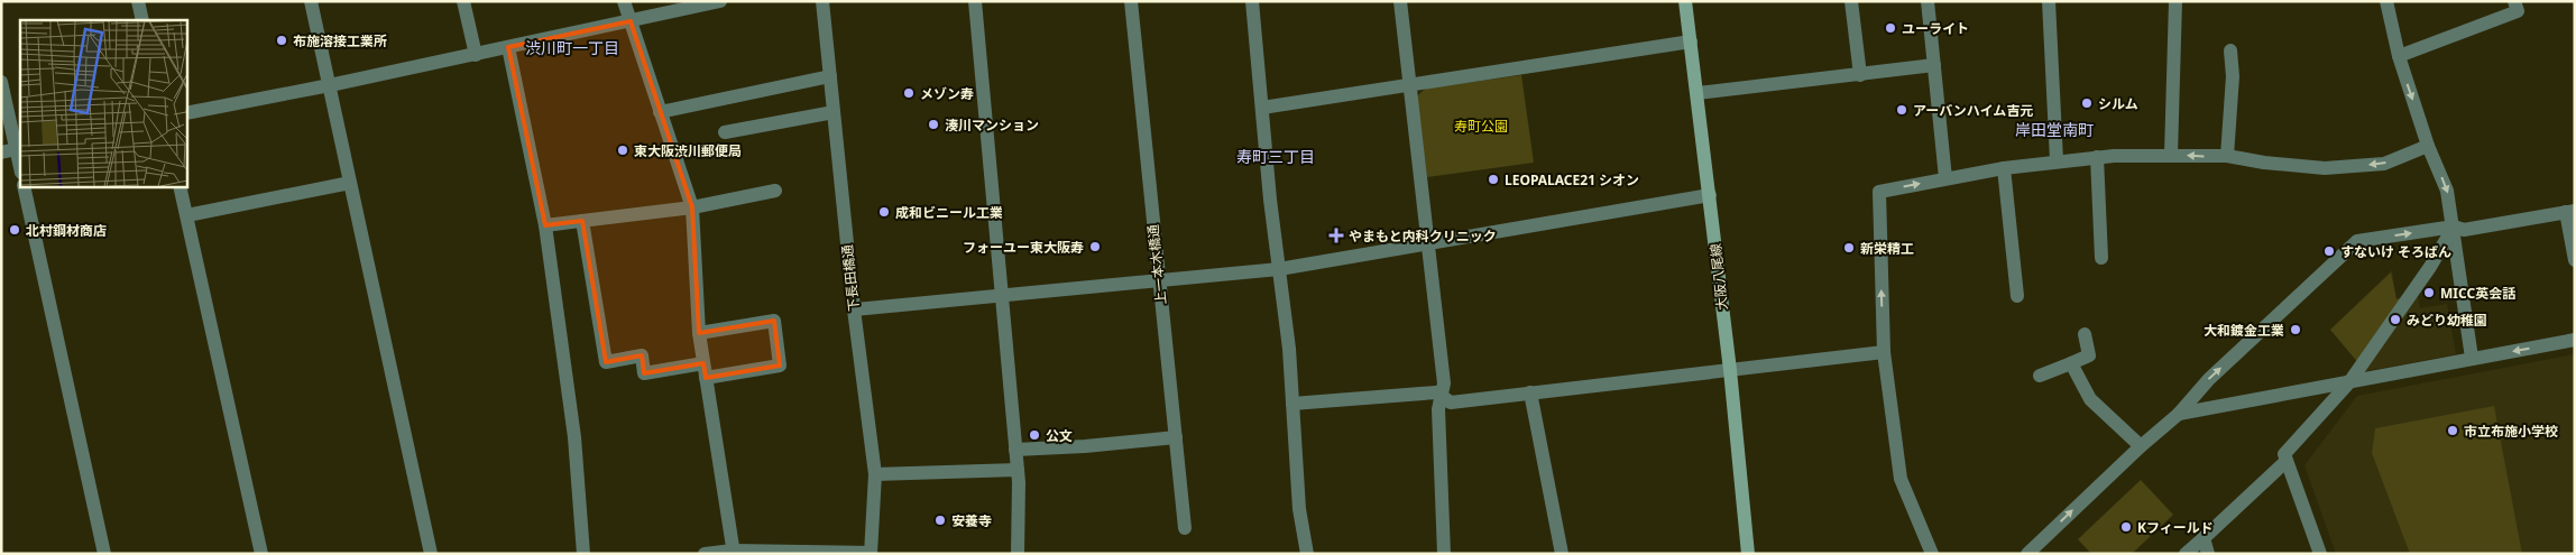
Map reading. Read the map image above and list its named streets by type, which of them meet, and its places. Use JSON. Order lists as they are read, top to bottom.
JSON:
{
  "streets": {
    "main road": ["大阪八尾線"],
    "street": ["上一本木橋通", "下長田橋通"]
  },
  "districts": ["渋川町一丁目", "岸田堂南町", "寿町三丁目"],
  "parks": ["寿町公園"],
  "places": {
    "other": [
      "ユーライト",
      "布施溶接工業所",
      "メゾン寿",
      "シルム",
      "アーバンハイム吉元",
      "湊川マンション",
      "東大阪渋川郵便局",
      "LEOPALACE21 シオン",
      "成和ビニール工業",
      "北村鋼材商店",
      "フォーユー東大阪寿",
      "新栄精工",
      "すないけ そろばん",
      "MICC英会話",
      "みどり幼稚園",
      "大和鍍金工業",
      "市立布施小学校",
      "公文",
      "安養寺",
      "Kフィールド"
    ],
    "health": ["やまもと内科クリニック"]
  }
}
